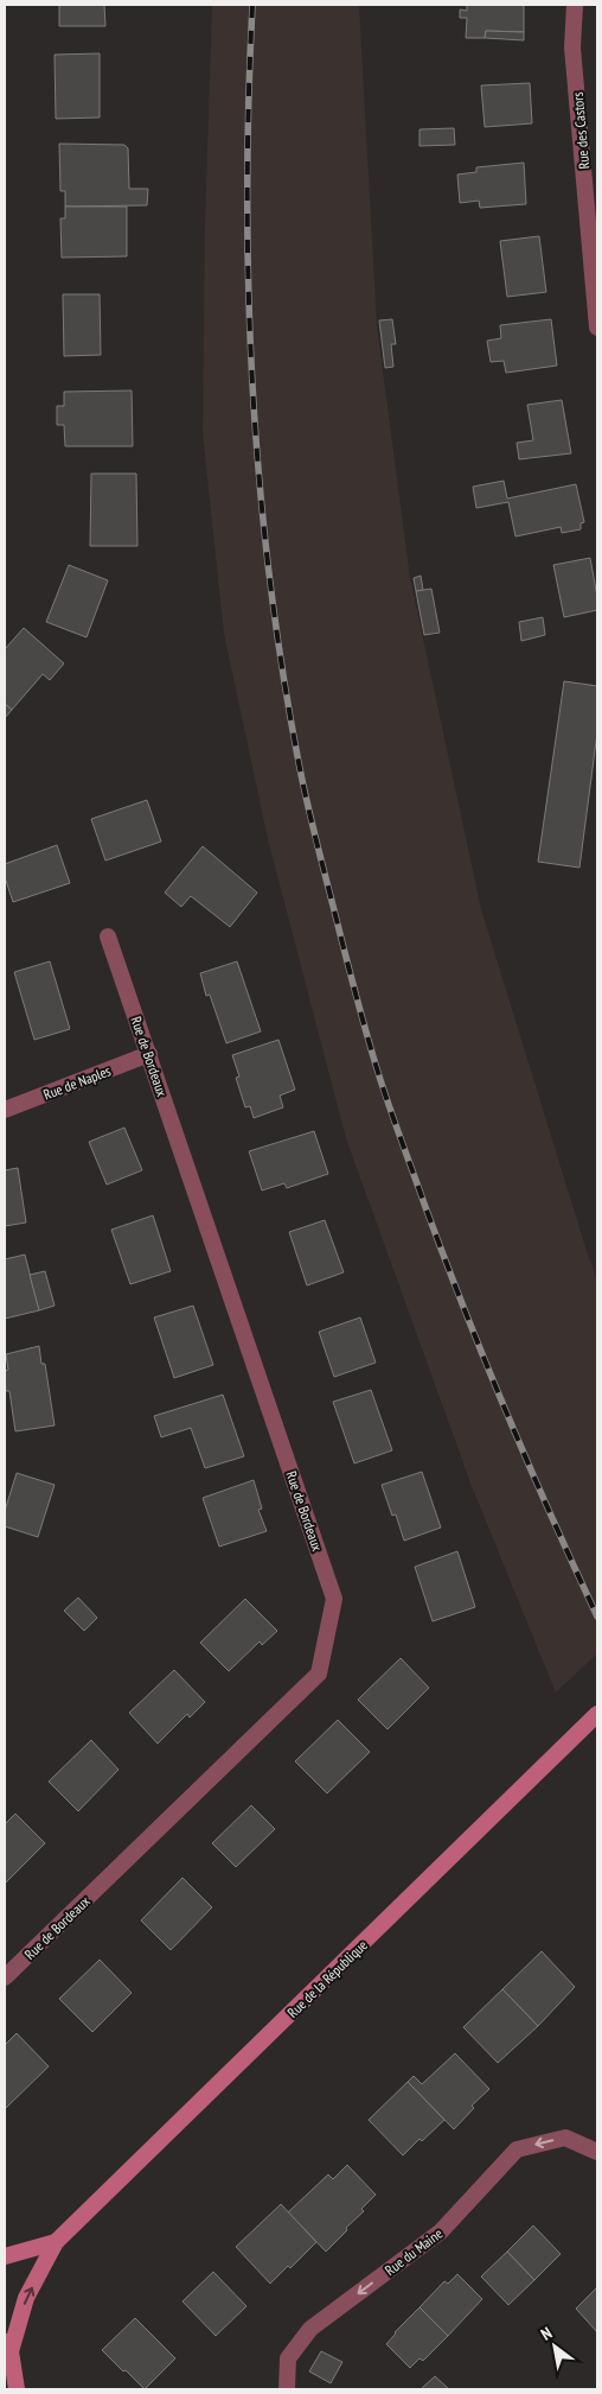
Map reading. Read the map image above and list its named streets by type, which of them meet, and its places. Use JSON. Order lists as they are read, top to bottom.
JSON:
{
  "streets": {
    "main road": ["Rue de la République"],
    "street": [
      "Rue des Castors",
      "Rue de Bordeaux",
      "Rue de Naples",
      "Rue du Maine"
    ]
  },
  "crossings": [
    ["Rue de Bordeaux", "Rue de Naples"]
  ],
  "one_way": ["Rue du Maine"],
  "north": "top left"
}
